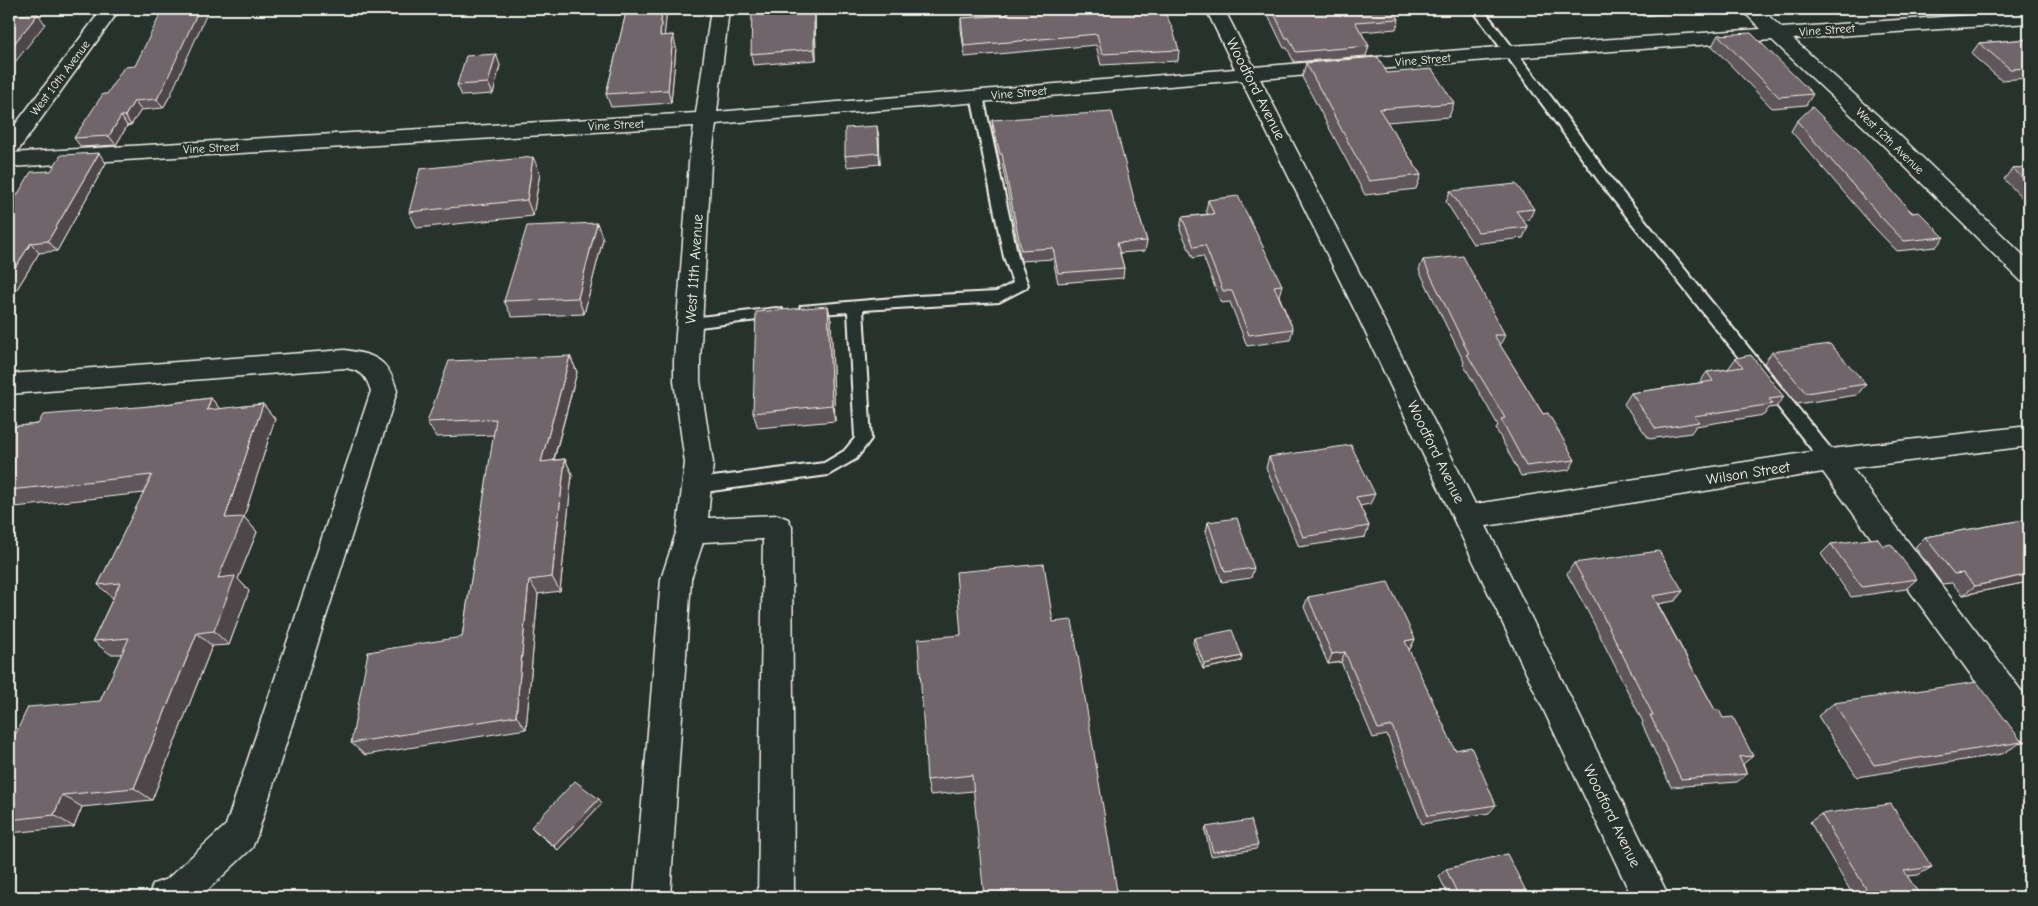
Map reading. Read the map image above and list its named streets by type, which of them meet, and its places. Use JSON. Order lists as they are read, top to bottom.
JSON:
{
  "streets": {
    "street": [
      "Vine Street",
      "West 10th Avenue",
      "Woodford Avenue",
      "West 12th Avenue",
      "West 11th Avenue",
      "Wilson Street"
    ]
  },
  "crossings": [
    ["Vine Street", "Woodford Avenue"],
    ["Vine Street", "West 12th Avenue"],
    ["Vine Street", "West 11th Avenue"],
    ["Woodford Avenue", "Wilson Street"]
  ]
}
